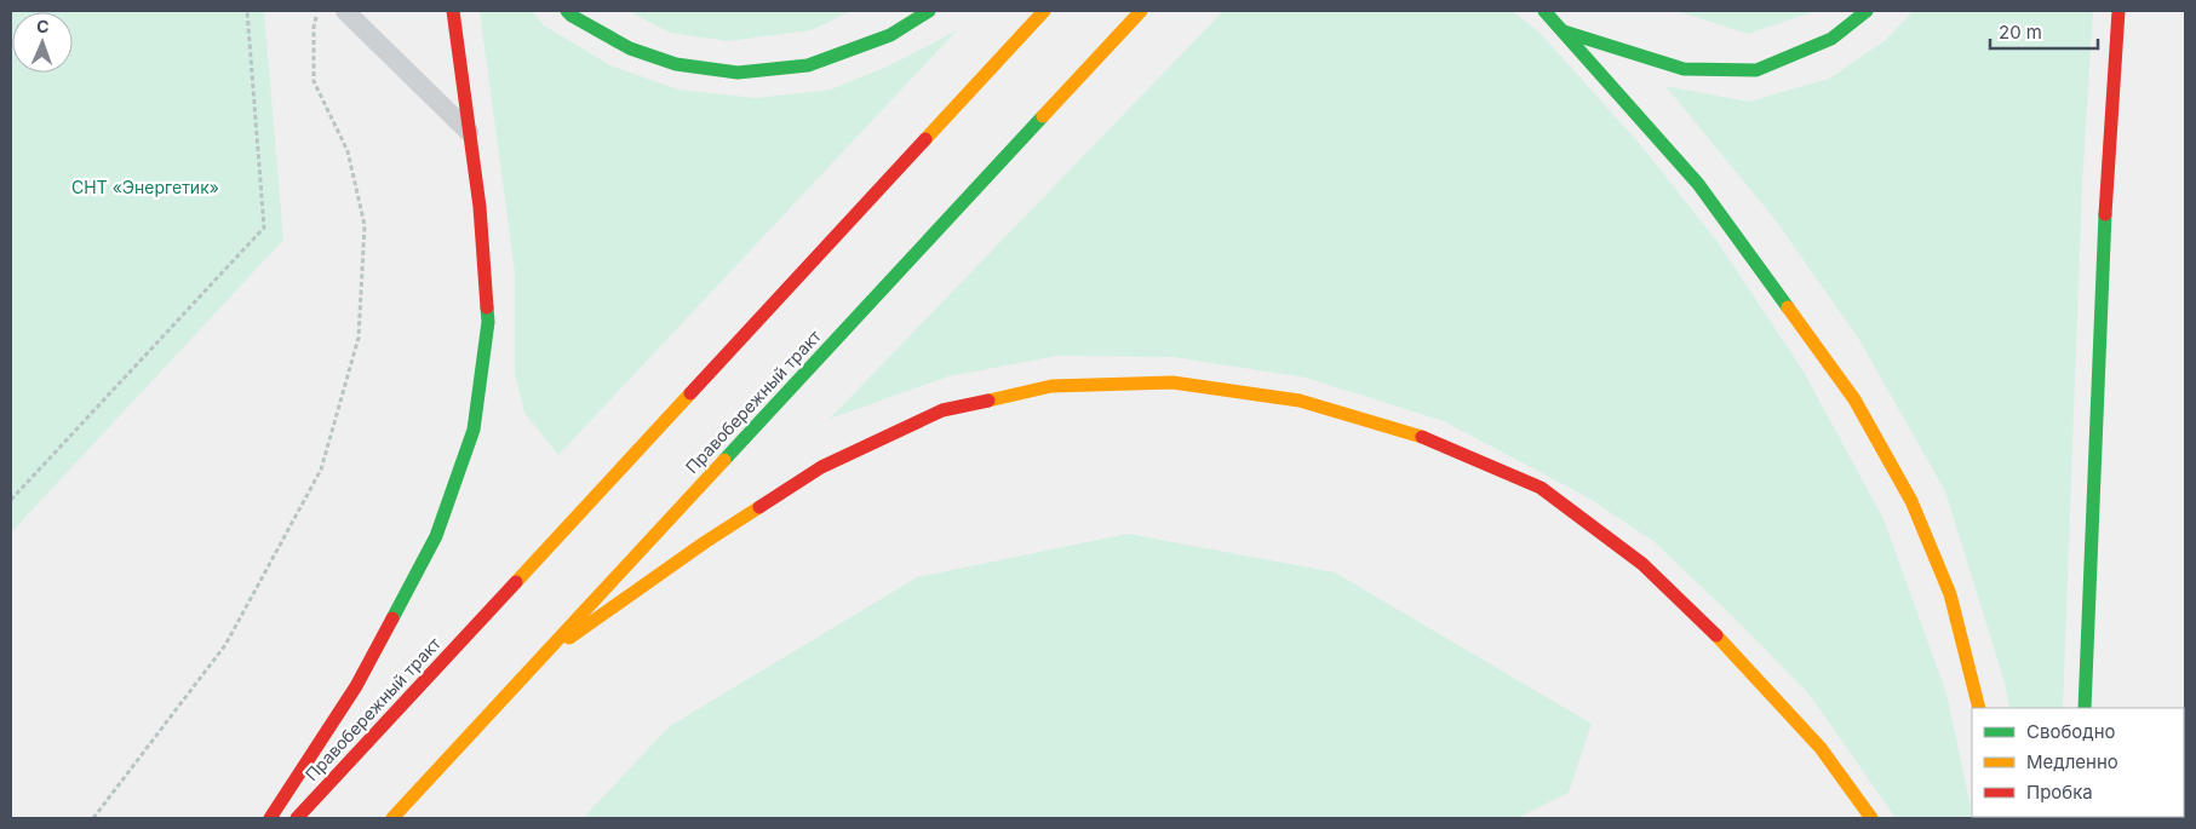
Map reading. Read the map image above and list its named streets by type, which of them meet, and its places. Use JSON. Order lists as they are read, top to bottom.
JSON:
{
  "streets": {
    "main road": ["Правобережный тракт"]
  },
  "parks": ["СНТ «Энергетик»"],
  "legend": ["Свободно", "Медленно", "Пробка"],
  "scale_bar": "20 m",
  "north": "top"
}
